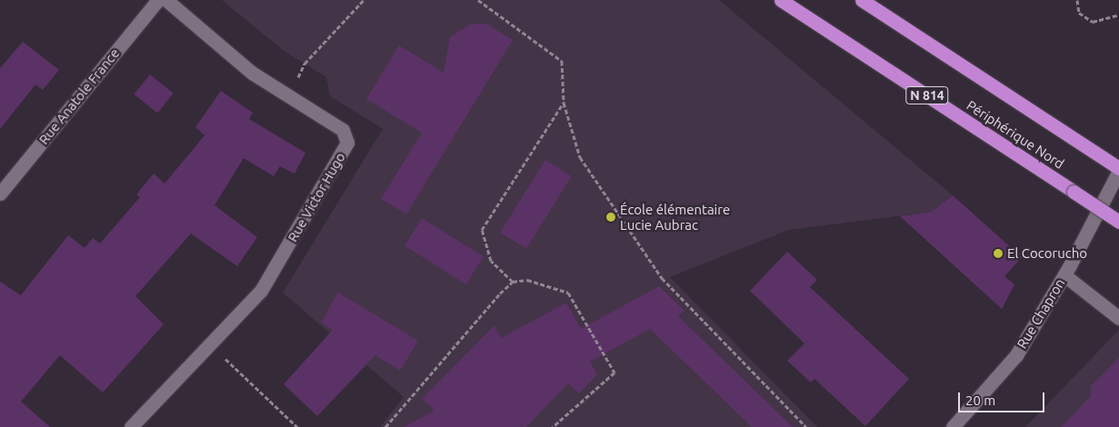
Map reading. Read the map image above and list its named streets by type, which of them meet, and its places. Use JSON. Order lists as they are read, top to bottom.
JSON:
{
  "streets": {
    "highway": ["N 814", "Périphérique Nord"],
    "street": ["Rue Anatole France", "Rue Victor Hugo", "Rue Chapron"]
  },
  "crossings": [
    ["Périphérique Nord", "Rue Chapron"]
  ],
  "places": ["École élémentaire Lucie Aubrac", "El Cocorucho"],
  "scale_bar": "20 m"
}
